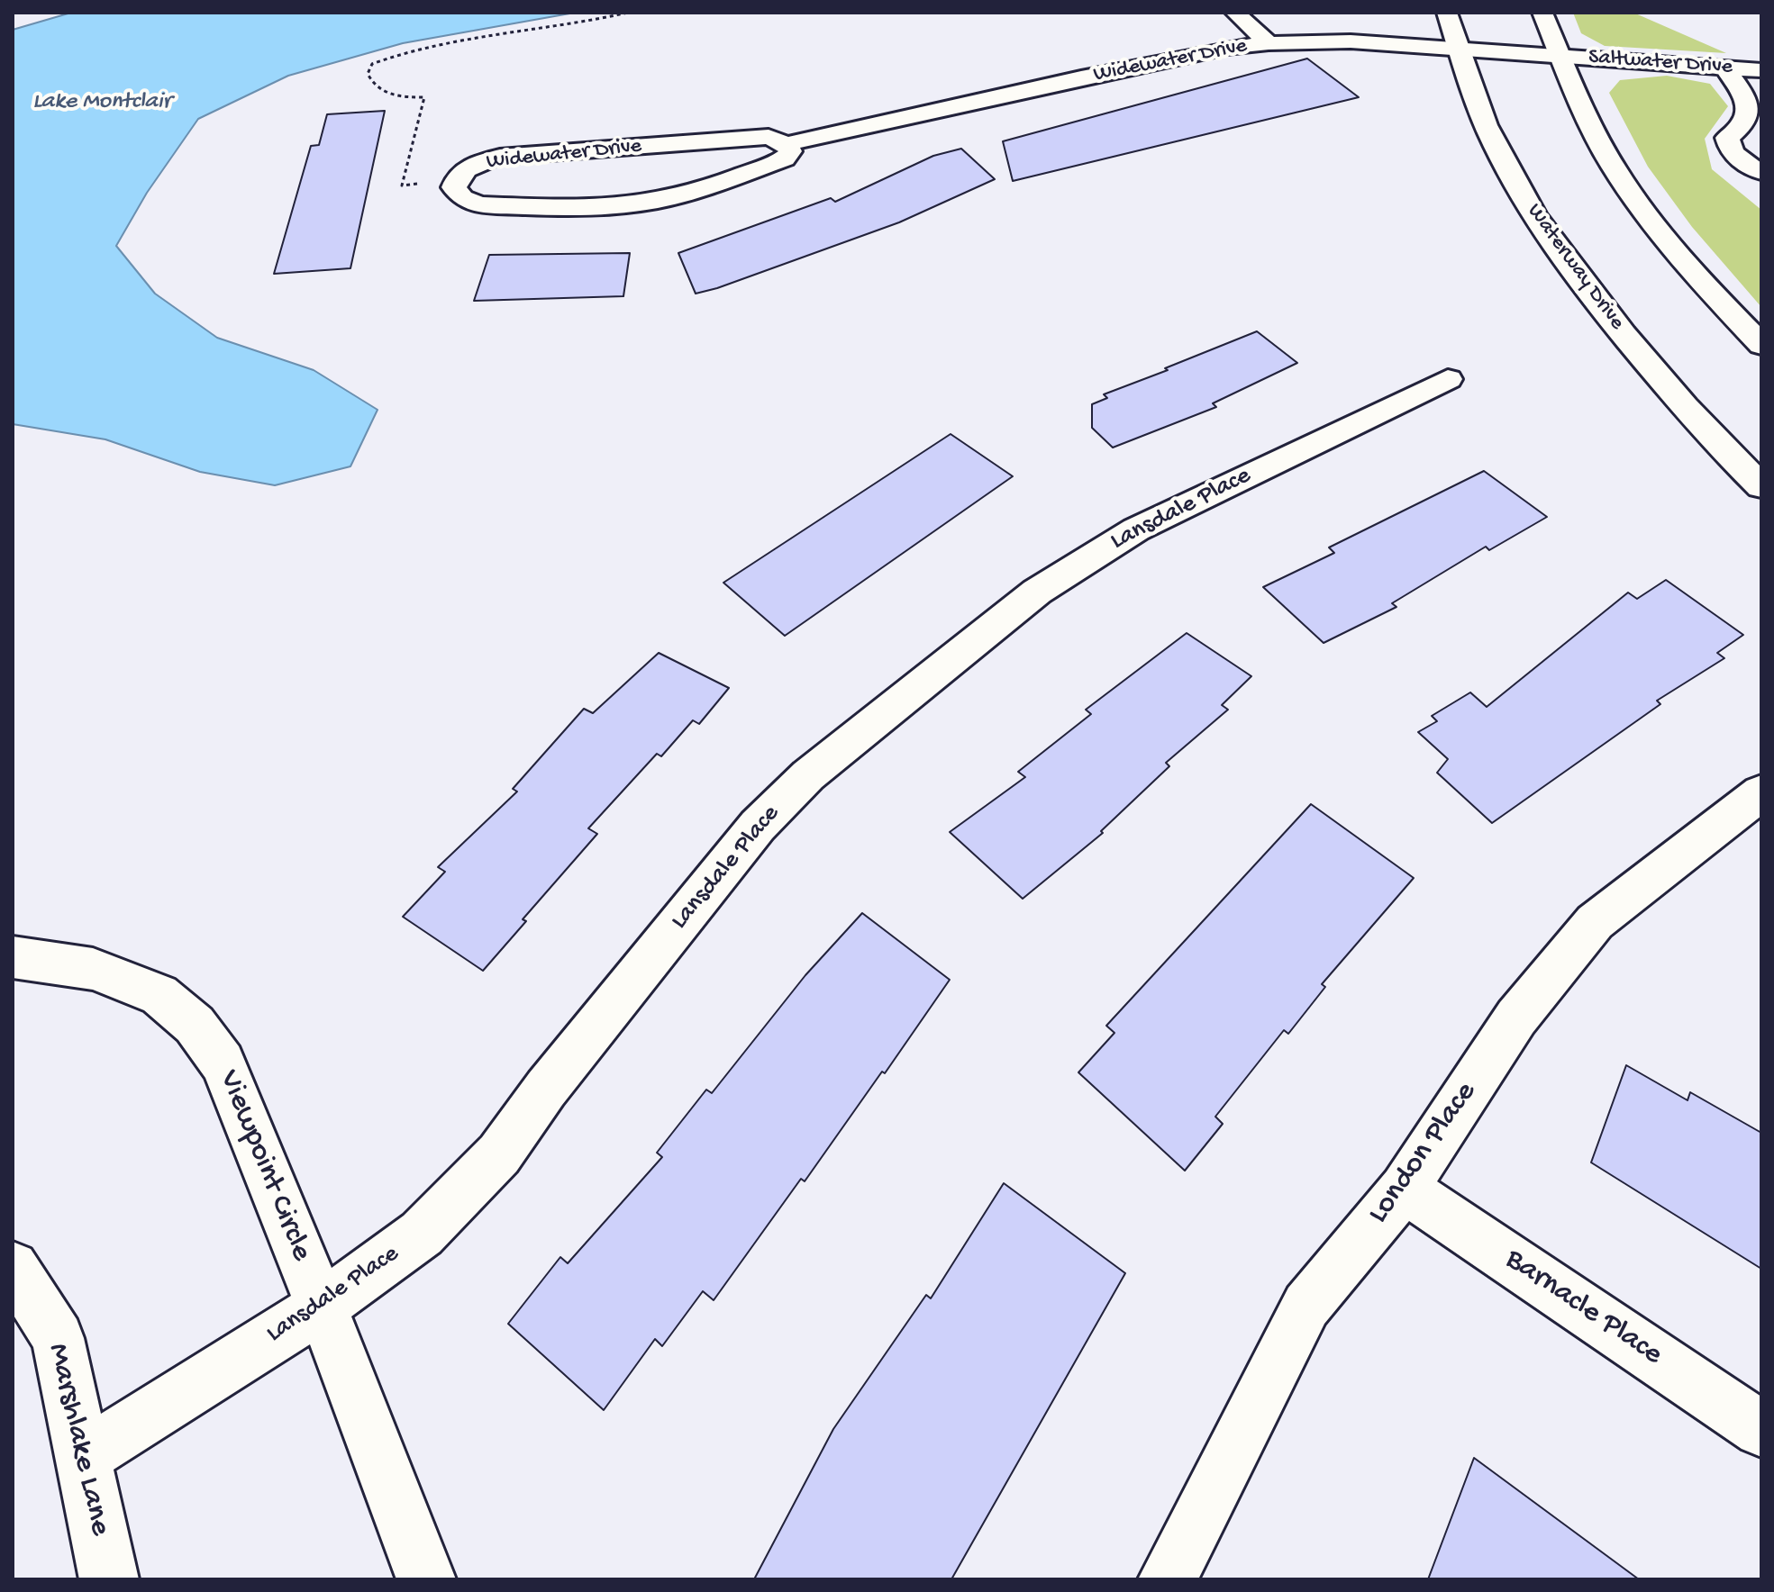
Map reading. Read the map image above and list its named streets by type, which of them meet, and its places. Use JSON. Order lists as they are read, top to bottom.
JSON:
{
  "streets": {
    "street": [
      "Widewater Drive",
      "Saltwater Drive",
      "Waterway Drive",
      "Lansdale Place",
      "London Place",
      "Viewpoint Circle",
      "Barnacle Place",
      "Marshlake Lane"
    ]
  },
  "crossings": [
    ["Widewater Drive", "Saltwater Drive"],
    ["Widewater Drive", "Waterway Drive"],
    ["Lansdale Place", "Viewpoint Circle"],
    ["Lansdale Place", "Marshlake Lane"],
    ["London Place", "Barnacle Place"]
  ],
  "water": ["Lake Montclair"]
}
